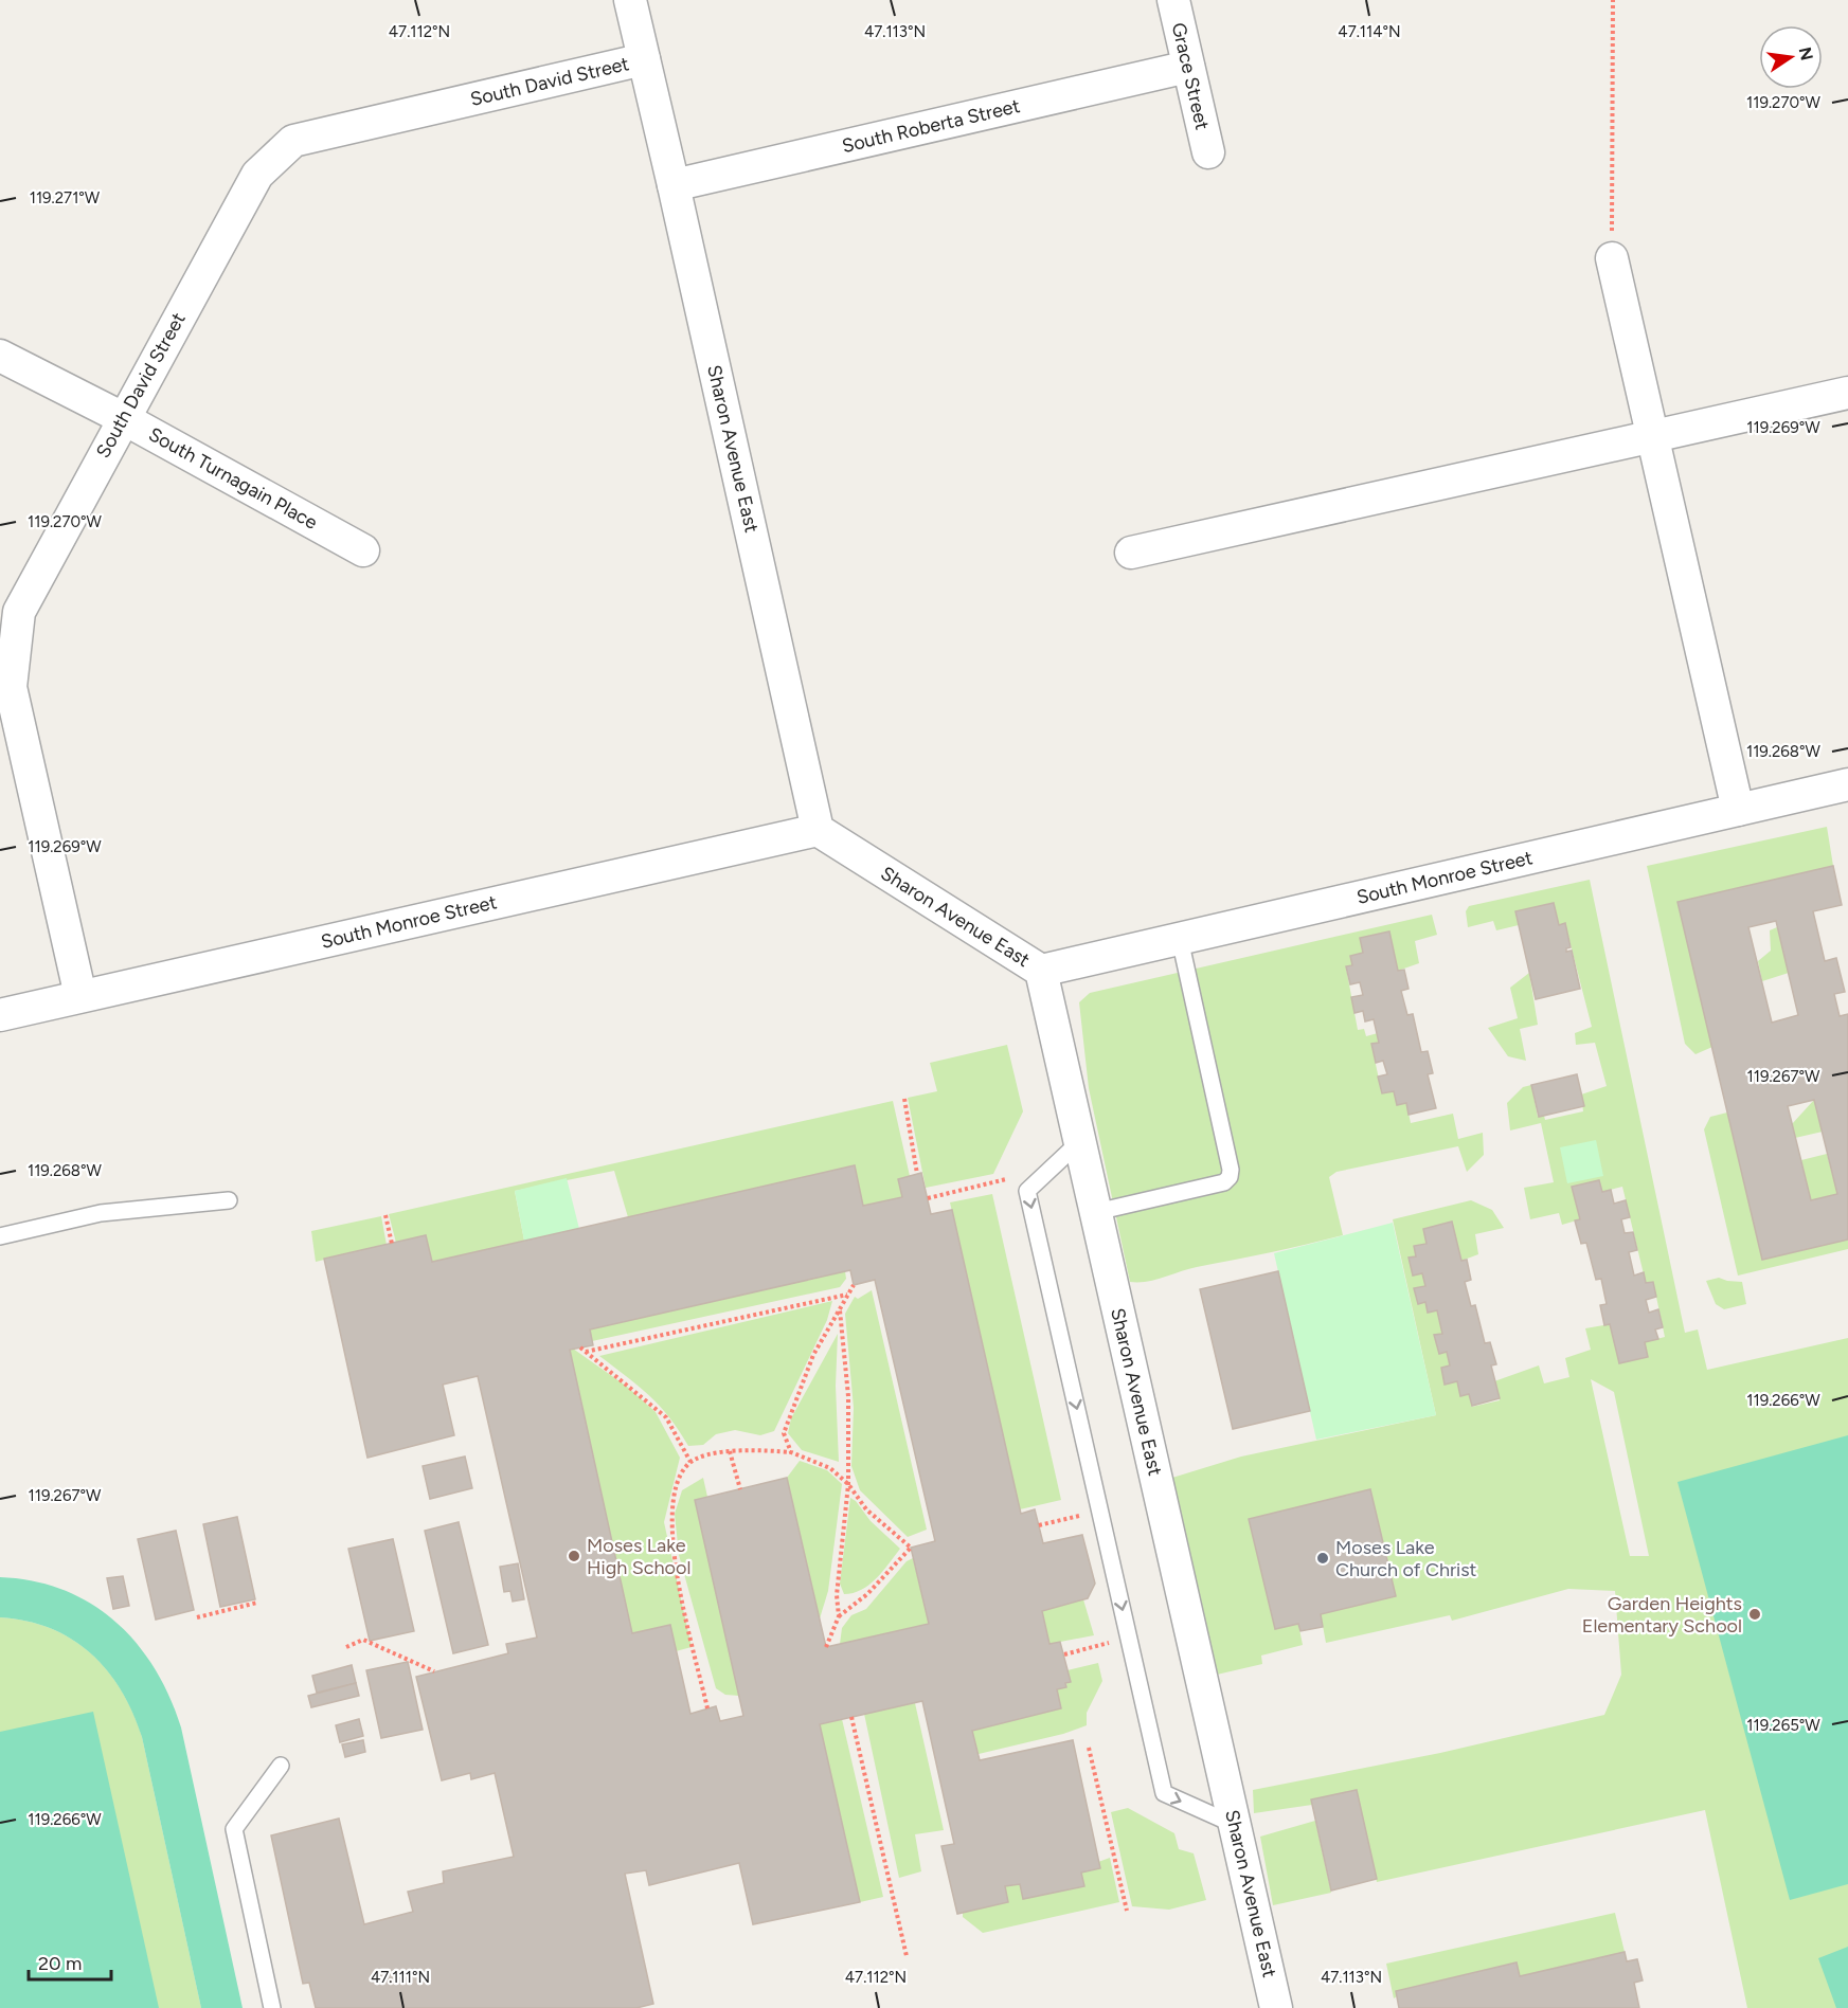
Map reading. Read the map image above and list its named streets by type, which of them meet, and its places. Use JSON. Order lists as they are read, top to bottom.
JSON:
{
  "streets": {
    "street": [
      "Grace Street",
      "South David Street",
      "South Roberta Street",
      "Sharon Avenue East",
      "South Turnagain Place",
      "South Monroe Street"
    ]
  },
  "crossings": [
    ["Grace Street", "South Roberta Street"],
    ["South David Street", "Sharon Avenue East"],
    ["South David Street", "South Turnagain Place"],
    ["South David Street", "South Monroe Street"],
    ["South Roberta Street", "Sharon Avenue East"],
    ["Sharon Avenue East", "South Monroe Street"]
  ],
  "places": ["Moses Lake High School", "Moses Lake Church of Christ", "Garden Heights Elementary School"],
  "scale_bar": "20 m",
  "north": "right",
  "coordinates": [
    "47.112°N",
    "47.113°N",
    "47.114°N",
    "119.270°W",
    "119.271°W",
    "119.269°W",
    "119.268°W",
    "119.267°W",
    "119.266°W",
    "119.265°W",
    "47.111°N"
  ]
}
